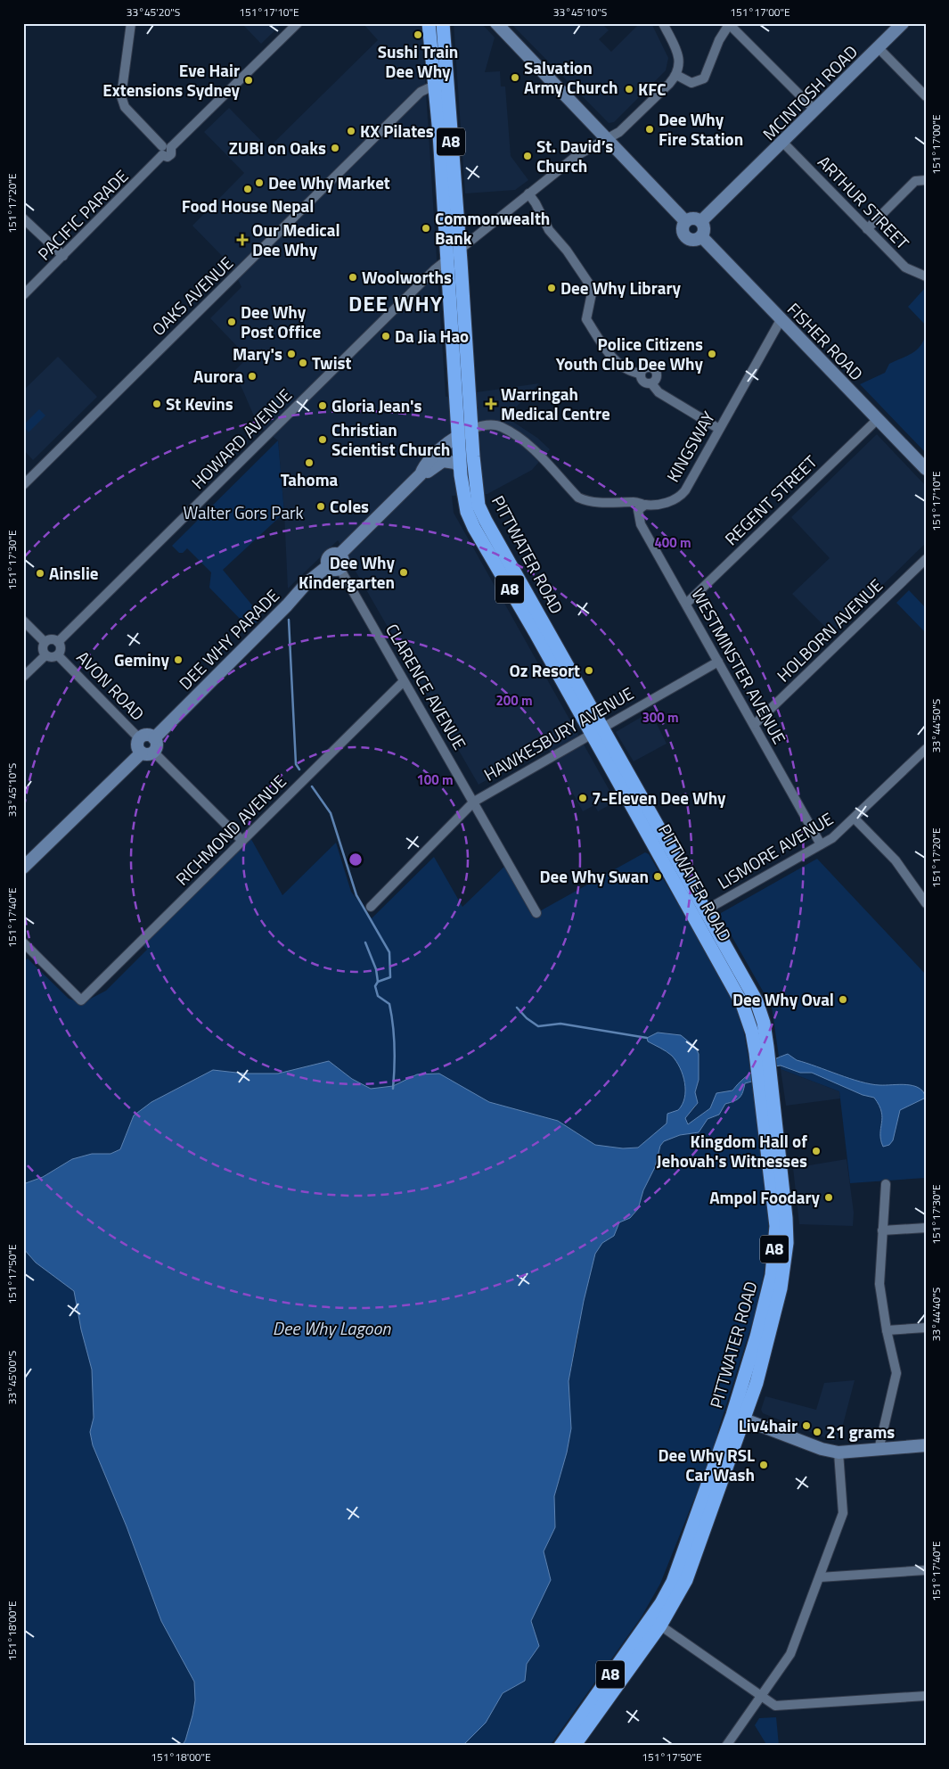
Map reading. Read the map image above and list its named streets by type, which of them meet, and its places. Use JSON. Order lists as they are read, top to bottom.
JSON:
{
  "streets": {
    "highway": ["A8", "PITTWATER ROAD"],
    "main road": ["MCINTOSH ROAD", "FISHER ROAD", "DEE WHY PARADE"],
    "street": [
      "ARTHUR STREET",
      "PACIFIC PARADE",
      "OAKS AVENUE",
      "HOWARD AVENUE",
      "KINGSWAY",
      "REGENT STREET",
      "HOLBORN AVENUE",
      "WESTMINSTER AVENUE",
      "AVON ROAD",
      "CLARENCE AVENUE",
      "HAWKESBURY AVENUE",
      "RICHMOND AVENUE",
      "LISMORE AVENUE"
    ]
  },
  "crossings": [
    ["MCINTOSH ROAD", "ARTHUR STREET"],
    ["MCINTOSH ROAD", "FISHER ROAD"],
    ["OAKS AVENUE", "PITTWATER ROAD"],
    ["FISHER ROAD", "KINGSWAY"],
    ["FISHER ROAD", "REGENT STREET"],
    ["HOWARD AVENUE", "PITTWATER ROAD"],
    ["HOWARD AVENUE", "AVON ROAD"],
    ["KINGSWAY", "PITTWATER ROAD"],
    ["KINGSWAY", "WESTMINSTER AVENUE"],
    ["REGENT STREET", "WESTMINSTER AVENUE"],
    ["PITTWATER ROAD", "HAWKESBURY AVENUE"],
    ["PITTWATER ROAD", "LISMORE AVENUE"],
    ["HOLBORN AVENUE", "WESTMINSTER AVENUE"],
    ["DEE WHY PARADE", "AVON ROAD"],
    ["DEE WHY PARADE", "CLARENCE AVENUE"],
    ["WESTMINSTER AVENUE", "HAWKESBURY AVENUE"],
    ["WESTMINSTER AVENUE", "LISMORE AVENUE"],
    ["CLARENCE AVENUE", "HAWKESBURY AVENUE"],
    ["CLARENCE AVENUE", "RICHMOND AVENUE"]
  ],
  "districts": ["DEE WHY"],
  "water": ["Dee Why Lagoon"],
  "parks": ["Walter Gors Park"],
  "places": {
    "other": [
      "Sushi Train Dee Why",
      "Salvation Army Church",
      "Eve Hair Extensions Sydney",
      "KFC",
      "Dee Why Fire Station",
      "KX Pilates",
      "ZUBI on Oaks",
      "St. David’s Church",
      "Dee Why Market",
      "Food House Nepal",
      "Commonwealth Bank",
      "Woolworths",
      "Dee Why Library",
      "Dee Why Post Office",
      "Da Jia Hao",
      "Mary's",
      "Police Citizens Youth Club Dee Why",
      "Twist",
      "Aurora",
      "St Kevins",
      "Gloria Jean's",
      "Christian Scientist Church",
      "Tahoma",
      "Coles",
      "Dee Why Kindergarten",
      "Ainslie",
      "Geminy",
      "Oz Resort",
      "7-Eleven Dee Why",
      "Dee Why Swan",
      "Dee Why Oval",
      "Kingdom Hall of Jehovah's Witnesses",
      "Ampol Foodary",
      "Liv4hair",
      "21 grams",
      "Dee Why RSL Car Wash"
    ],
    "health": ["Our Medical Dee Why", "Warringah Medical Centre"]
  },
  "coordinates": [
    "33°45'20\"S",
    "151°17'10\"E",
    "33°45'10\"S",
    "151°17'00\"E",
    "151°17'20\"E",
    "151°17'30\"E",
    "33°44'50\"S",
    "151°17'40\"E",
    "151°17'50\"E",
    "33°44'40\"S",
    "33°45'00\"S",
    "151°18'00\"E"
  ],
  "rings": [
    "400 m",
    "200 m",
    "300 m",
    "100 m"
  ]
}
